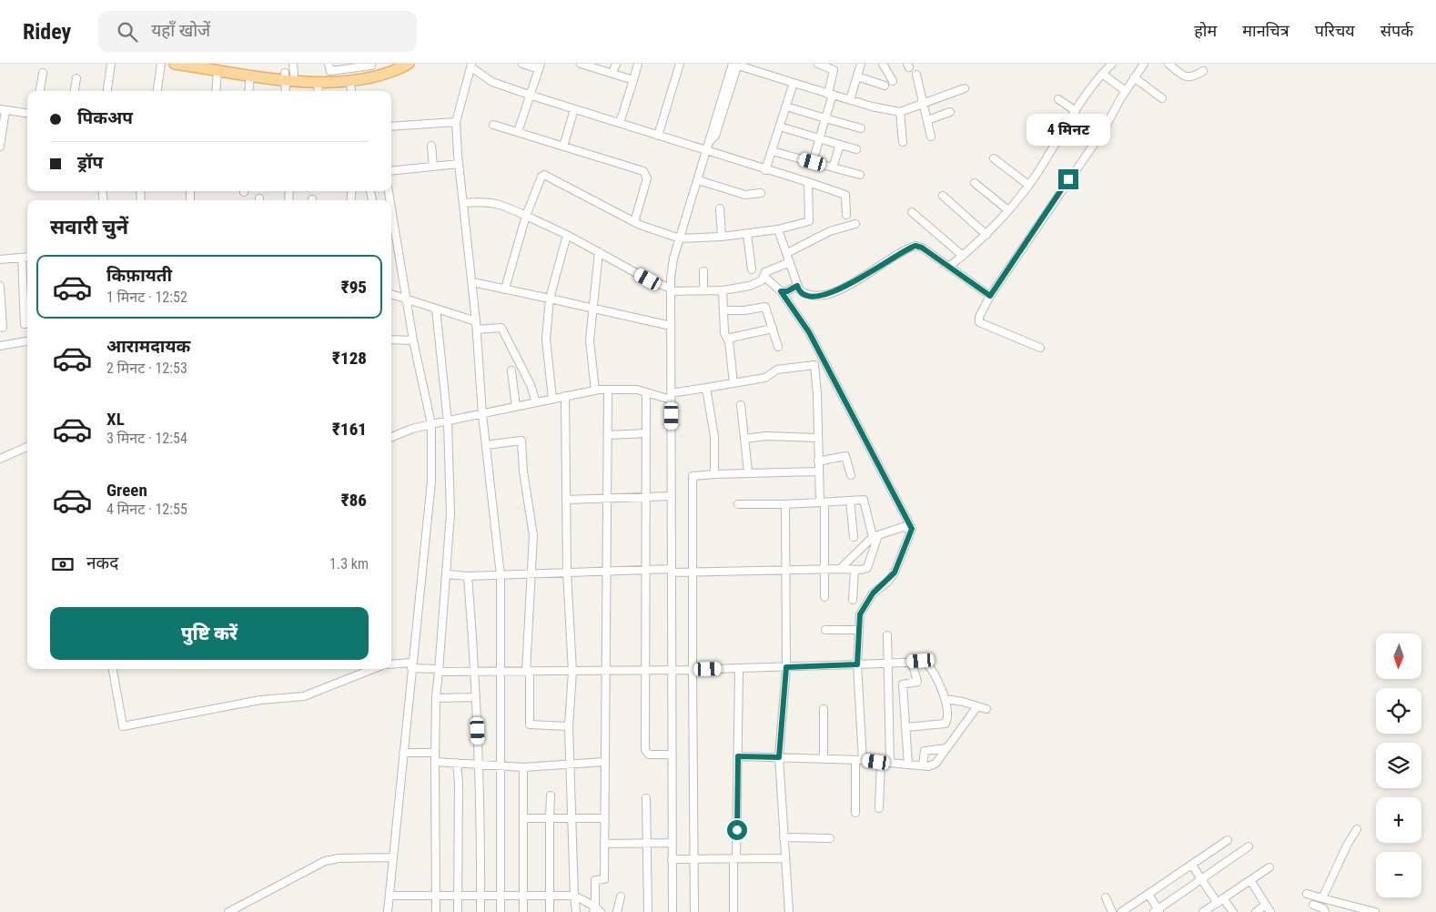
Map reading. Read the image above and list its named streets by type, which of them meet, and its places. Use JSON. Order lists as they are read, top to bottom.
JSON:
{
  "north": "bottom",
  "page": {
    "header": "Ridey",
    "search": "यहाँ खोजें",
    "nav": [
      "होम",
      "मानचित्र",
      "परिचय",
      "संपर्क"
    ],
    "banner": ["पिकअप", "ड्रॉप"],
    "bubble": "4 मिनट",
    "heading": "सवारी चुनें",
    "list": [
      {
        "name": "किफ़ायती",
        "note": "1 मिनट · 12:52",
        "value": "₹95"
      },
      {
        "name": "आरामदायक",
        "note": "2 मिनट · 12:53",
        "value": "₹128"
      },
      {
        "name": "XL",
        "note": "3 मिनट · 12:54",
        "value": "₹161"
      },
      {
        "name": "Green",
        "note": "4 मिनट · 12:55",
        "value": "₹86"
      }
    ],
    "pay": ["नकद", "1.3 km"],
    "buttons": "पुष्टि करें",
    "map_buttons": ["+", "−"]
  }
}
